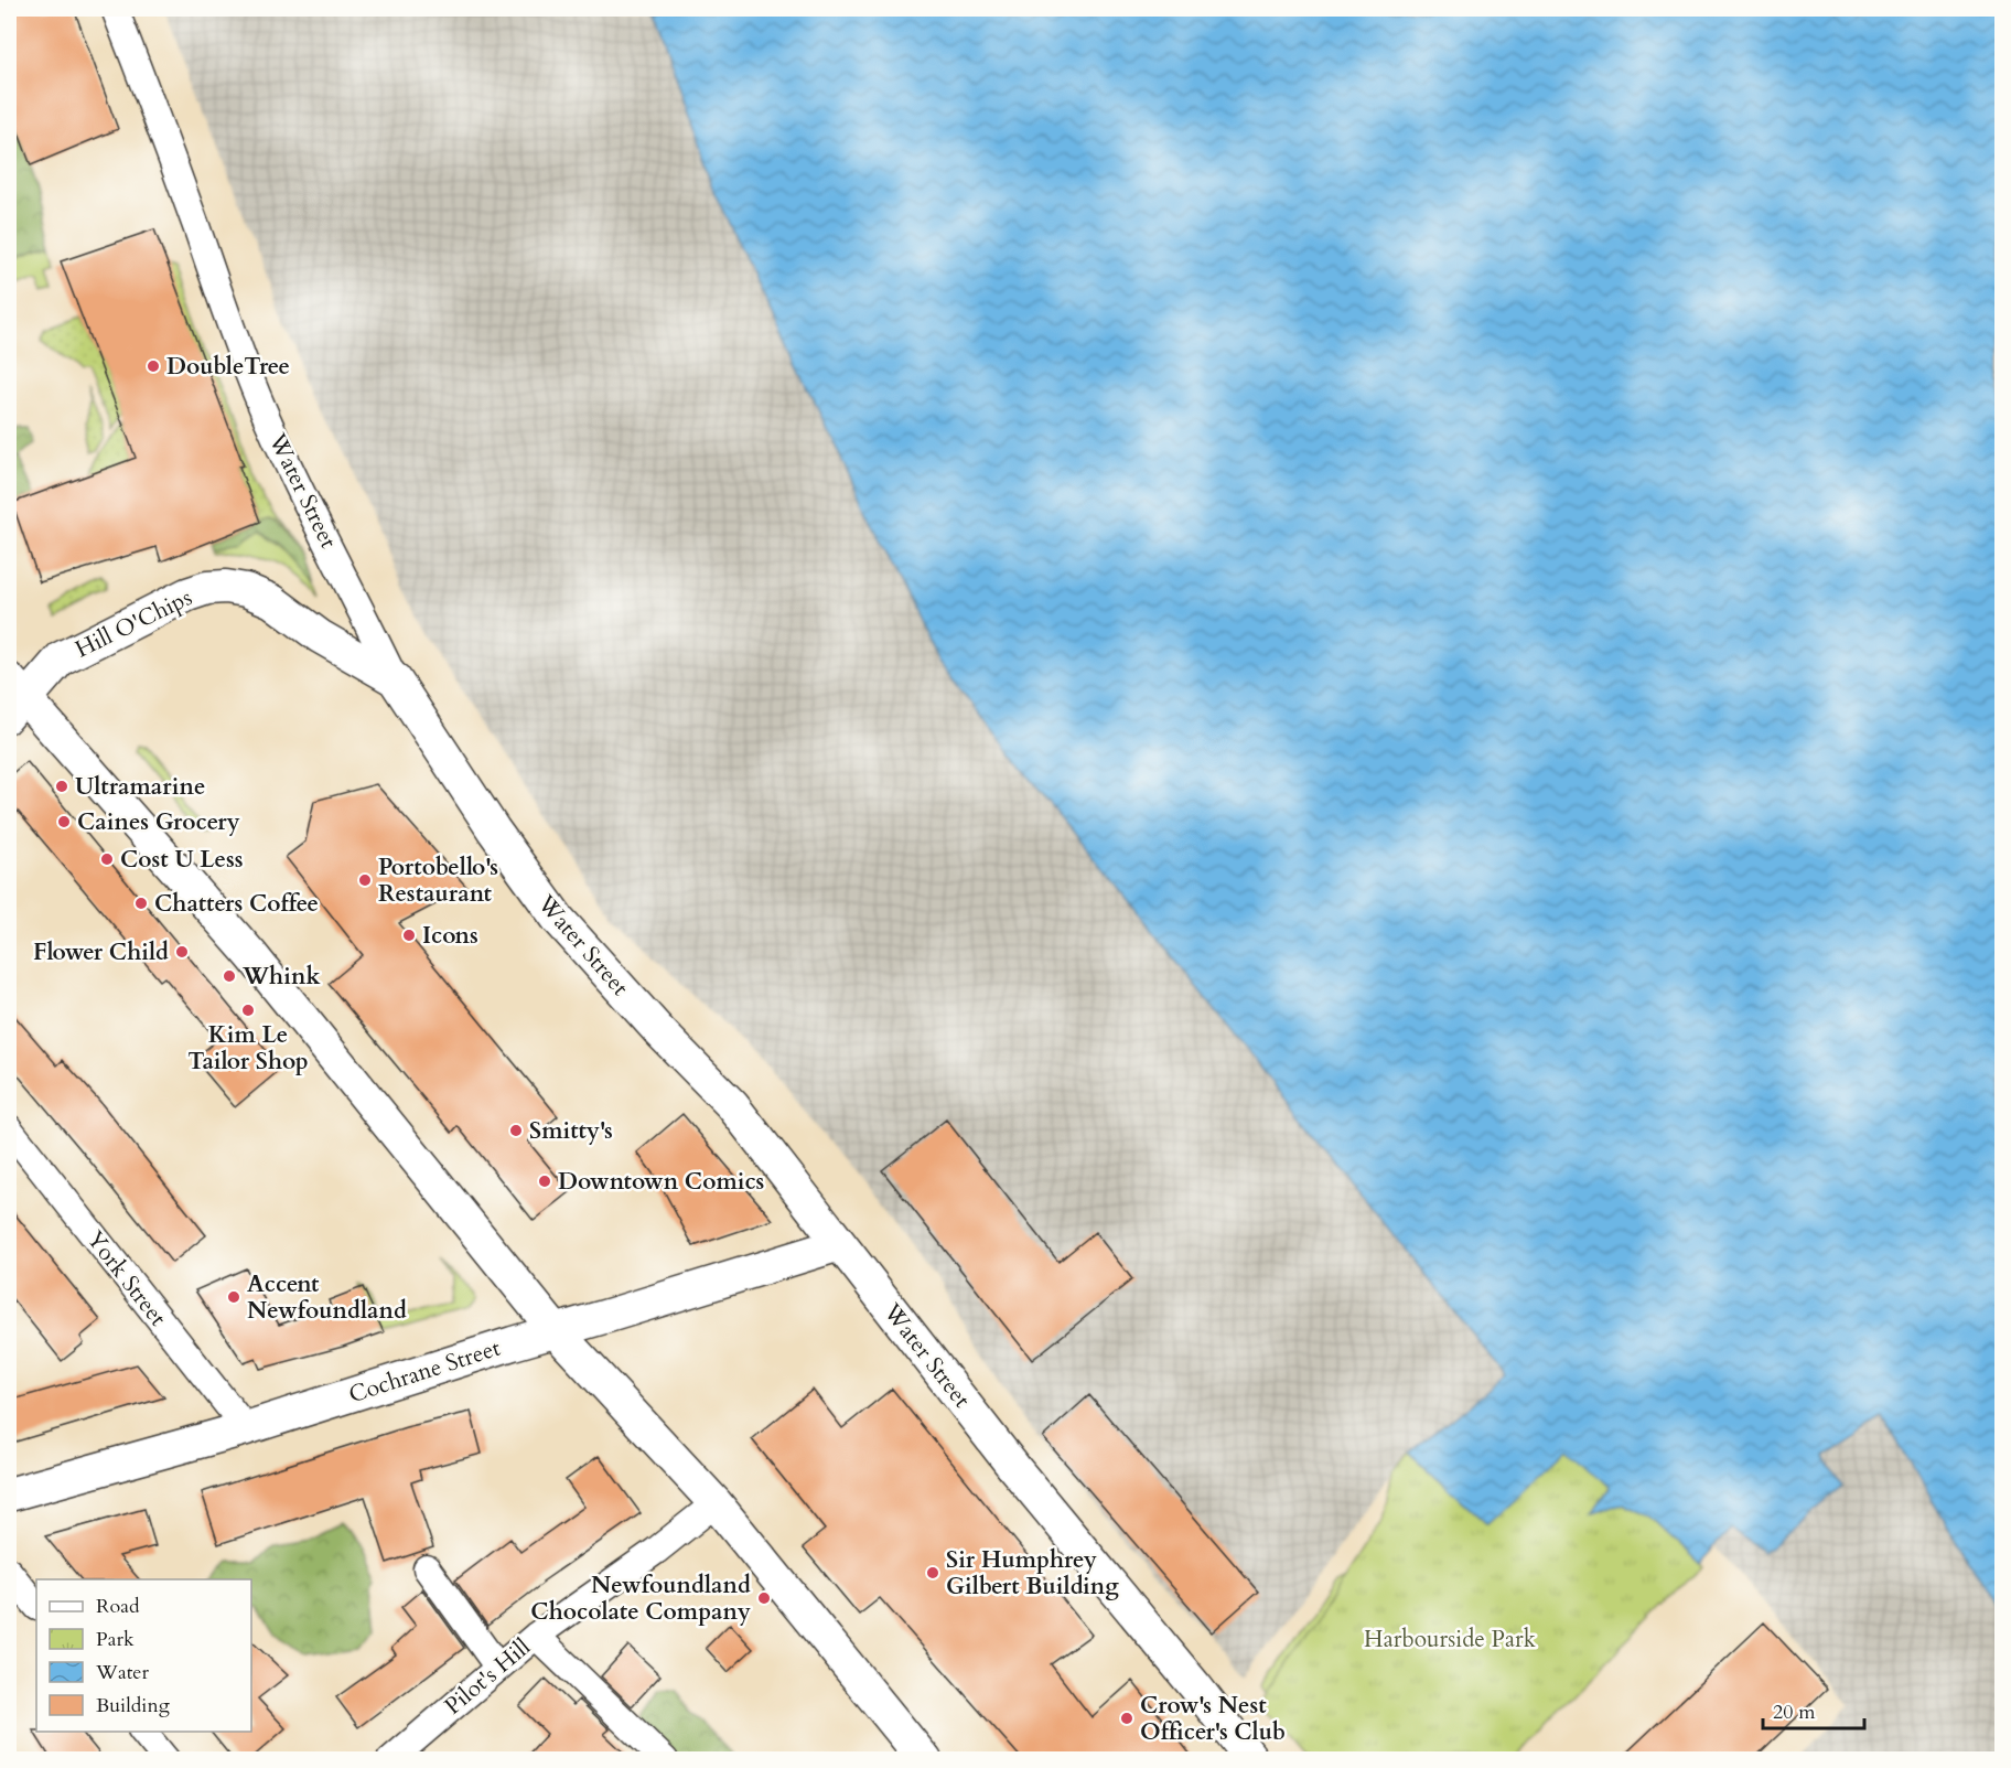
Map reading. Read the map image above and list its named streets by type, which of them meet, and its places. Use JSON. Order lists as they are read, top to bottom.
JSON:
{
  "streets": {
    "street": [
      "Water Street",
      "Hill O'Chips",
      "York Street",
      "Cochrane Street",
      "Pilot's Hill"
    ]
  },
  "crossings": [
    ["Water Street", "Hill O'Chips"],
    ["Water Street", "Cochrane Street"],
    ["York Street", "Cochrane Street"]
  ],
  "parks": ["Harbourside Park"],
  "places": [
    "DoubleTree",
    "Ultramarine",
    "Caines Grocery",
    "Cost U Less",
    "Portobello's Restaurant",
    "Chatters Coffee",
    "Icons",
    "Flower Child",
    "Whink",
    "Kim Le Tailor Shop",
    "Smitty's",
    "Downtown Comics",
    "Accent Newfoundland",
    "Sir Humphrey Gilbert Building",
    "Newfoundland Chocolate Company",
    "Crow's Nest Officer's Club"
  ],
  "legend": [
    "Road",
    "Park",
    "Water",
    "Building"
  ],
  "scale_bar": "20 m"
}
